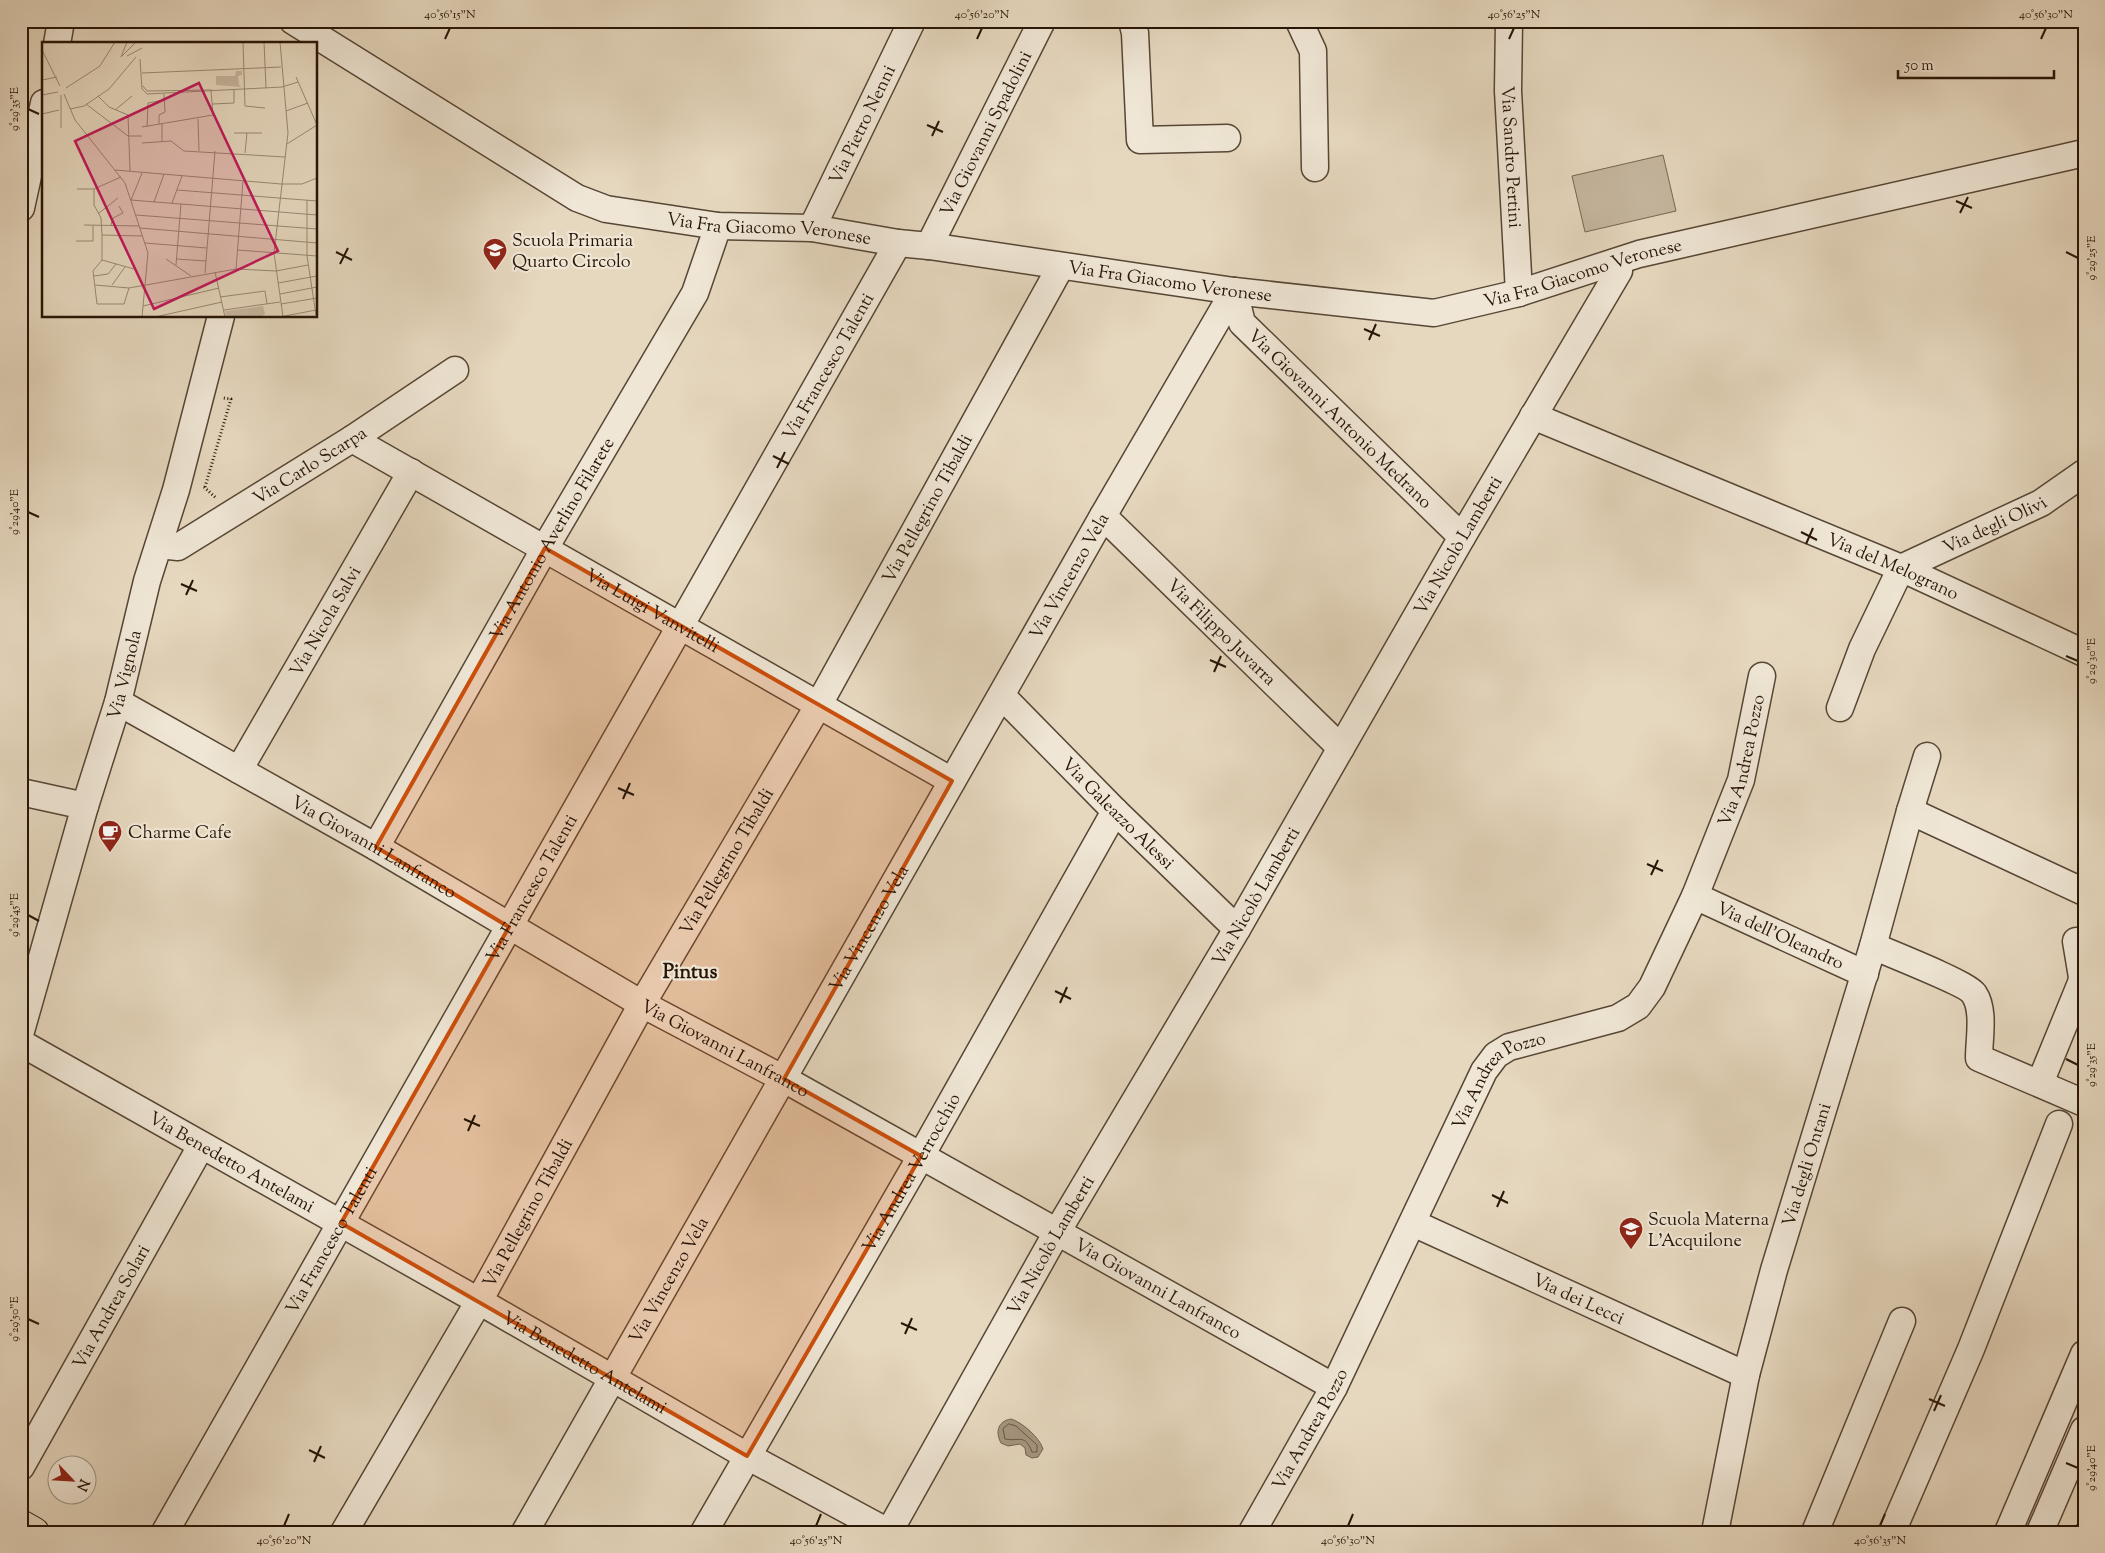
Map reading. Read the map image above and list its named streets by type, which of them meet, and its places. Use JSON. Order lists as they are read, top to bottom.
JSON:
{
  "streets": {
    "street": [
      "Via Pietro Nenni",
      "Via Giovanni Spadolini",
      "Via Sandro Pertini",
      "Via Fra Giacomo Veronese",
      "Via Francesco Talenti",
      "Via Giovanni Antonio Medrano",
      "Via Carlo Scarpa",
      "Via Pellegrino Tibaldi",
      "Via degli Olivi",
      "Via Antonio Averlino Filarete",
      "Via Nicolò Lamberti",
      "Via del Melograno",
      "Via Vincenzo Vela",
      "Via Luigi Vanvitelli",
      "Via Nicola Salvi",
      "Via Filippo Juvarra",
      "Via Vignola",
      "Via Andrea Pozzo",
      "Via Galeazzo Alessi",
      "Via Giovanni Lanfranco",
      "Via dell'Oleandro",
      "Via Benedetto Antelami",
      "Via degli Ontani",
      "Via Andrea Verrocchio",
      "Via dei Lecci",
      "Via Andrea Solari"
    ]
  },
  "crossings": [
    ["Via Pietro Nenni", "Via Fra Giacomo Veronese"],
    ["Via Giovanni Spadolini", "Via Fra Giacomo Veronese"],
    ["Via Sandro Pertini", "Via Fra Giacomo Veronese"],
    ["Via Fra Giacomo Veronese", "Via Francesco Talenti"],
    ["Via Fra Giacomo Veronese", "Via Giovanni Antonio Medrano"],
    ["Via Fra Giacomo Veronese", "Via Pellegrino Tibaldi"],
    ["Via Fra Giacomo Veronese", "Via Antonio Averlino Filarete"],
    ["Via Fra Giacomo Veronese", "Via Nicolò Lamberti"],
    ["Via Fra Giacomo Veronese", "Via Vincenzo Vela"],
    ["Via Francesco Talenti", "Via Luigi Vanvitelli"],
    ["Via Francesco Talenti", "Via Giovanni Lanfranco"],
    ["Via Francesco Talenti", "Via Benedetto Antelami"],
    ["Via Giovanni Antonio Medrano", "Via Nicolò Lamberti"],
    ["Via Giovanni Antonio Medrano", "Via Vincenzo Vela"],
    ["Via Carlo Scarpa", "Via Luigi Vanvitelli"],
    ["Via Carlo Scarpa", "Via Vignola"],
    ["Via Pellegrino Tibaldi", "Via Luigi Vanvitelli"],
    ["Via Pellegrino Tibaldi", "Via Giovanni Lanfranco"],
    ["Via Pellegrino Tibaldi", "Via Benedetto Antelami"],
    ["Via degli Olivi", "Via del Melograno"],
    ["Via Antonio Averlino Filarete", "Via Luigi Vanvitelli"],
    ["Via Antonio Averlino Filarete", "Via Giovanni Lanfranco"],
    ["Via Nicolò Lamberti", "Via del Melograno"],
    ["Via Nicolò Lamberti", "Via Filippo Juvarra"],
    ["Via Nicolò Lamberti", "Via Galeazzo Alessi"],
    ["Via Nicolò Lamberti", "Via Giovanni Lanfranco"],
    ["Via Nicolò Lamberti", "Via Benedetto Antelami"],
    ["Via Vincenzo Vela", "Via Luigi Vanvitelli"],
    ["Via Vincenzo Vela", "Via Filippo Juvarra"],
    ["Via Vincenzo Vela", "Via Galeazzo Alessi"],
    ["Via Vincenzo Vela", "Via Giovanni Lanfranco"],
    ["Via Vincenzo Vela", "Via Benedetto Antelami"],
    ["Via Luigi Vanvitelli", "Via Nicola Salvi"],
    ["Via Nicola Salvi", "Via Giovanni Lanfranco"],
    ["Via Vignola", "Via Giovanni Lanfranco"],
    ["Via Andrea Pozzo", "Via Giovanni Lanfranco"],
    ["Via Andrea Pozzo", "Via dell'Oleandro"],
    ["Via Andrea Pozzo", "Via dei Lecci"],
    ["Via Galeazzo Alessi", "Via Andrea Verrocchio"],
    ["Via Giovanni Lanfranco", "Via Andrea Verrocchio"],
    ["Via dell'Oleandro", "Via degli Ontani"],
    ["Via Benedetto Antelami", "Via Andrea Verrocchio"],
    ["Via Benedetto Antelami", "Via Andrea Solari"],
    ["Via degli Ontani", "Via dei Lecci"]
  ],
  "districts": ["Pintus"],
  "places": {
    "school or university": ["Scuola Primaria Quarto Circolo", "Scuola Materna L'Acquilone"],
    "cafe": ["Charme Cafe"]
  },
  "scale_bar": "50 m",
  "north": "bottom right",
  "coordinates": [
    "40°56'15\"N",
    "40°56'20\"N",
    "40°56'25\"N",
    "40°56'30\"N",
    "9°29'35\"E",
    "9°29'25\"E",
    "9°29'40\"E",
    "9°29'30\"E",
    "9°29'45\"E",
    "9°29'50\"E",
    "40°56'35\"N"
  ]
}
